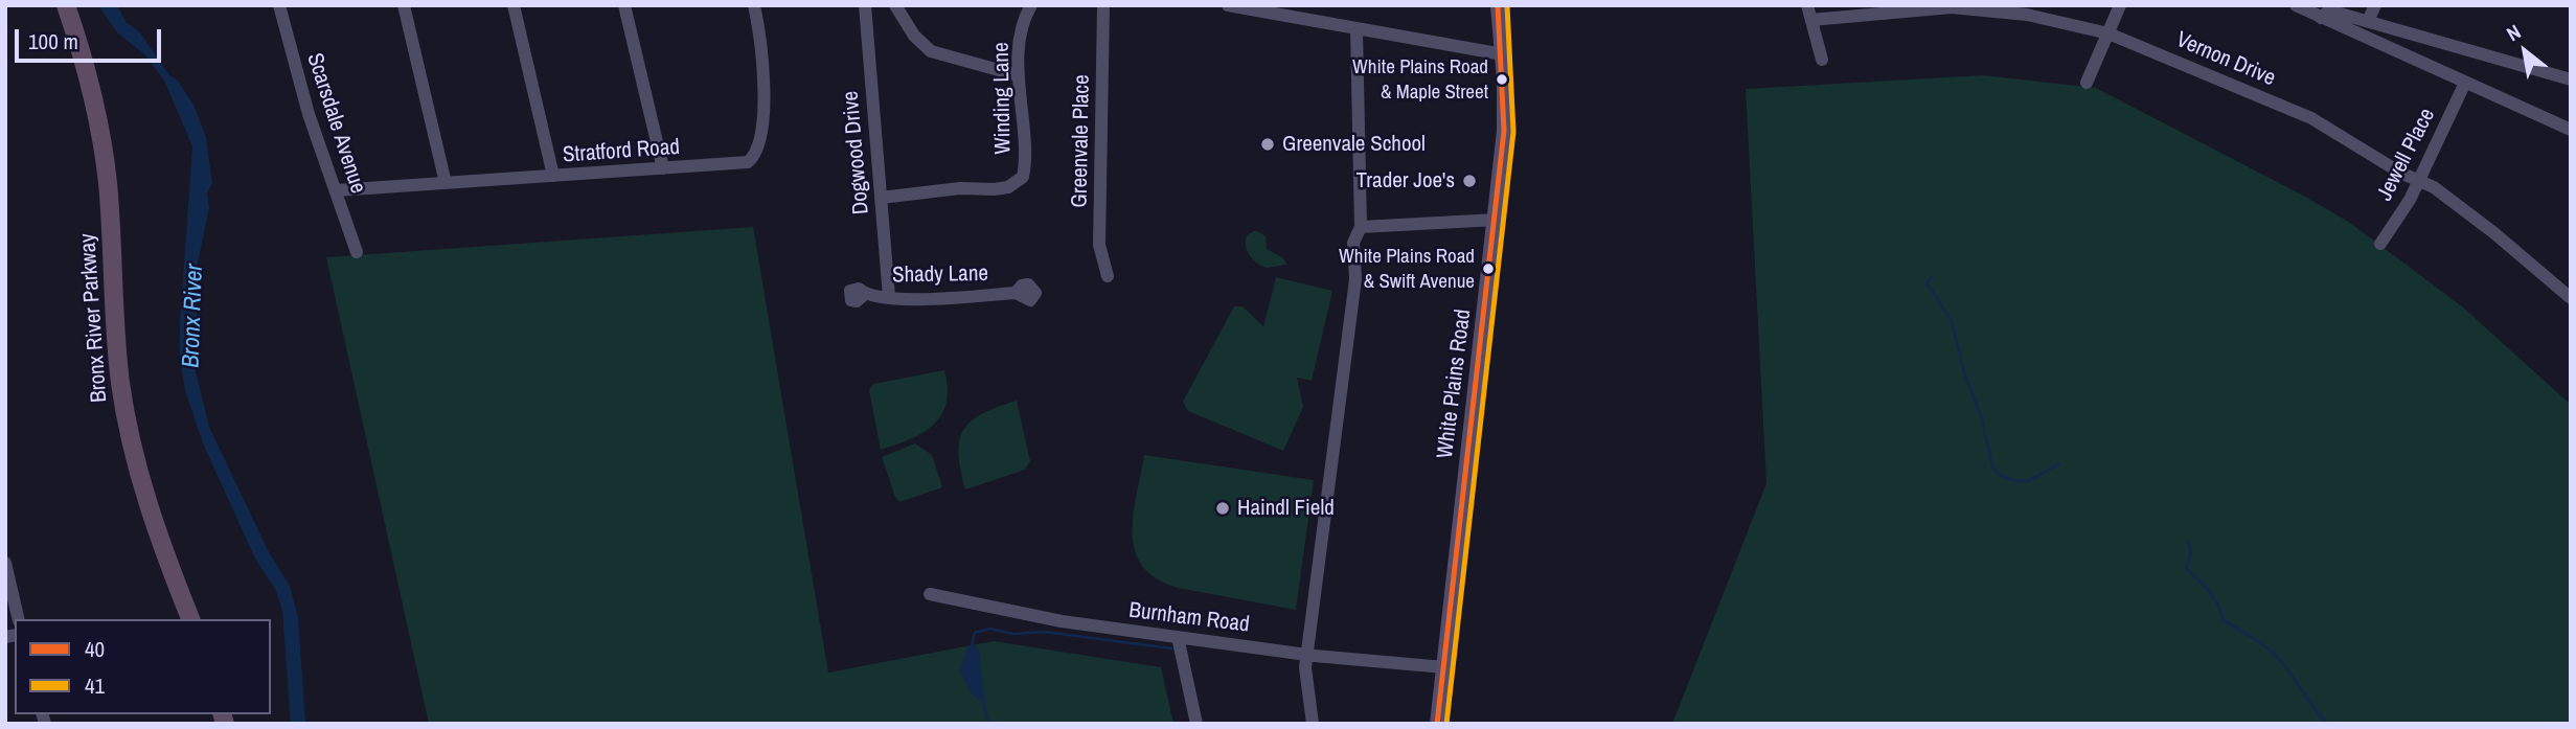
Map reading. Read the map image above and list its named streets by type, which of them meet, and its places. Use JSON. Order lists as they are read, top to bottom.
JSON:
{
  "streets": {
    "highway": ["Bronx River Parkway"],
    "main road": ["White Plains Road"],
    "street": [
      "Vernon Drive",
      "Winding Lane",
      "Scarsdale Avenue",
      "Greenvale Place",
      "Stratford Road",
      "Dogwood Drive",
      "Jewell Place",
      "Shady Lane",
      "Burnham Road"
    ]
  },
  "crossings": [
    ["Vernon Drive", "Jewell Place"],
    ["Winding Lane", "Dogwood Drive"],
    ["Scarsdale Avenue", "Stratford Road"],
    ["Dogwood Drive", "Shady Lane"],
    ["White Plains Road", "Burnham Road"]
  ],
  "water": ["Bronx River"],
  "places": [
    "White Plains Road & Maple Street",
    "Greenvale School",
    "Trader Joe's",
    "White Plains Road & Swift Avenue",
    "Haindl Field"
  ],
  "lines": ["transit line 40", "transit line 41"],
  "legend": ["40", "41"],
  "scale_bar": "100 m",
  "north": "top left"
}
